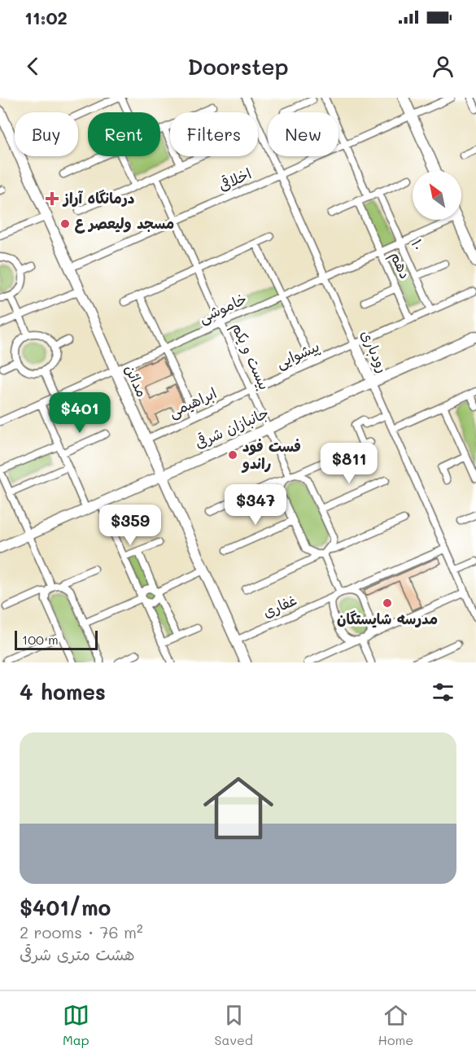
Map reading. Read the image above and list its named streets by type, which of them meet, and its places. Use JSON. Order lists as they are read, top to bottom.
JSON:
{
  "streets": {
    "main road": ["رودباری", "مدائن", "جانبازان شرقی"],
    "street": [
      "اخلاقی",
      "۱۰",
      "دهم",
      "خاموشی",
      "پیشوایی",
      "بیست و یکم",
      "ابراهیمی",
      "غفاری"
    ]
  },
  "crossings": [
    ["اخلاقی", "رودباری"],
    ["اخلاقی", "بیست و یکم"],
    ["اخلاقی", "مدائن"],
    ["۱۰", "خاموشی"],
    ["دهم", "خاموشی"],
    ["دهم", "پیشوایی"],
    ["خاموشی", "رودباری"],
    ["خاموشی", "بیست و یکم"],
    ["خاموشی", "مدائن"],
    ["رودباری", "پیشوایی"],
    ["رودباری", "جانبازان شرقی"],
    ["پیشوایی", "بیست و یکم"],
    ["پیشوایی", "ابراهیمی"],
    ["بیست و یکم", "ابراهیمی"],
    ["بیست و یکم", "جانبازان شرقی"],
    ["مدائن", "ابراهیمی"],
    ["مدائن", "جانبازان شرقی"],
    ["مدائن", "غفاری"]
  ],
  "places": {
    "health": ["درمانگاه آراز"],
    "other": ["مسجد ولیعصر ع", "فست فود راندو", "مدرسه شایستگان"]
  },
  "scale_bar": "100 m",
  "north": "top left",
  "page": {
    "status": "11:02",
    "header": "Doorstep",
    "chip": [
      "Buy",
      "Rent",
      "Filters",
      "New"
    ],
    "price": [
      "$401",
      "$811",
      "$347",
      "$359"
    ],
    "scale": "100 m",
    "heading": "4 homes",
    "list": [
      {
        "name": "$401/mo",
        "note": "2 rooms · 76 m² · هشت متری شرقی"
      }
    ],
    "tabs": ["Map", "Saved", "Home"]
  }
}
